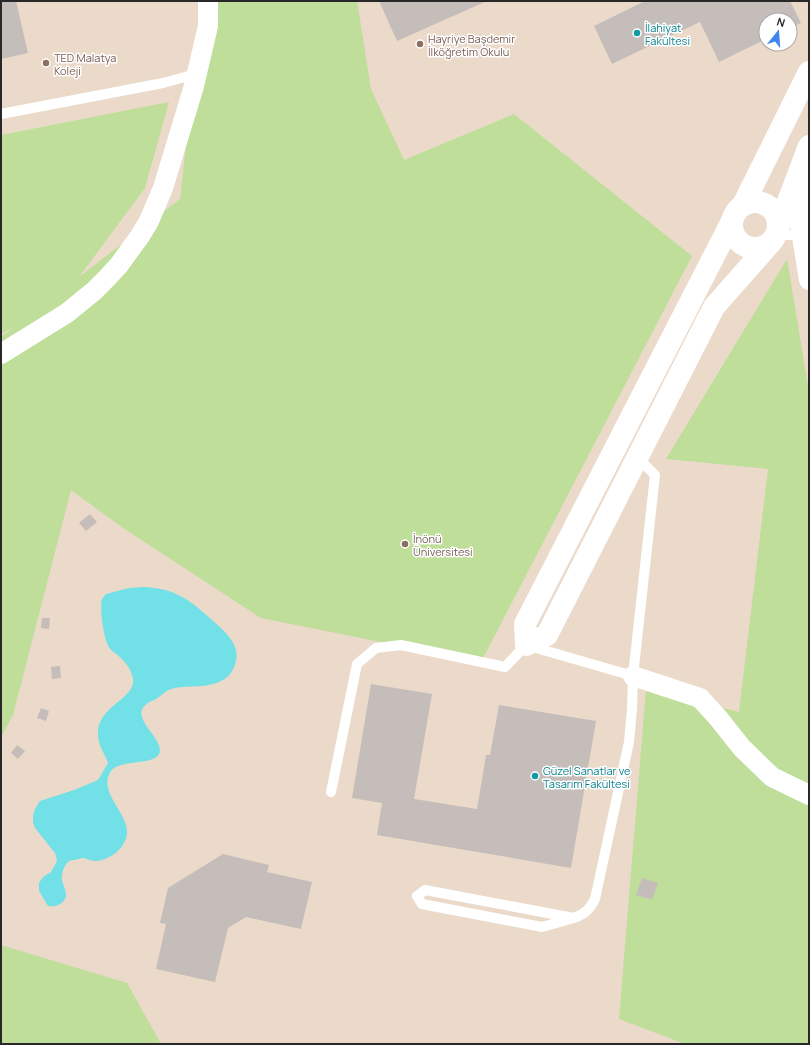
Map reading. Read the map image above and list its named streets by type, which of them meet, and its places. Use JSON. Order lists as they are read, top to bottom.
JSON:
{
  "places": [
    "İlahiyat Fakültesi",
    "Hayriye Başdemir İlköğretim Okulu",
    "TED Malatya Koleji",
    "İnönü Üniversitesi",
    "Güzel Sanatlar ve Tasarım Fakültesi"
  ],
  "north": "top"
}
